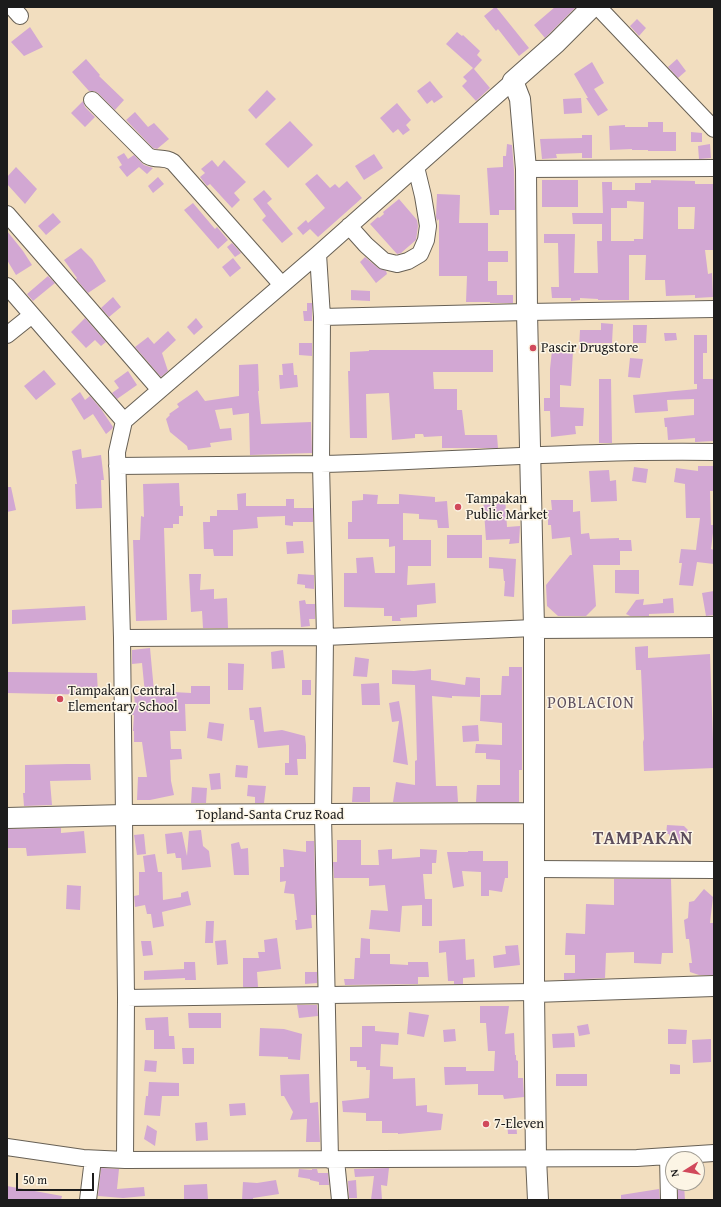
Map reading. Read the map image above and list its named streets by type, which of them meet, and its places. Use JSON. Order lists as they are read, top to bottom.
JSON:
{
  "streets": {
    "main road": ["Topland-Santa Cruz Road"]
  },
  "districts": ["POBLACION", "TAMPAKAN"],
  "places": [
    "Pascir Drugstore",
    "Tampakan Public Market",
    "Tampakan Central Elementary School",
    "7-Eleven"
  ],
  "scale_bar": "50 m",
  "north": "left"
}
